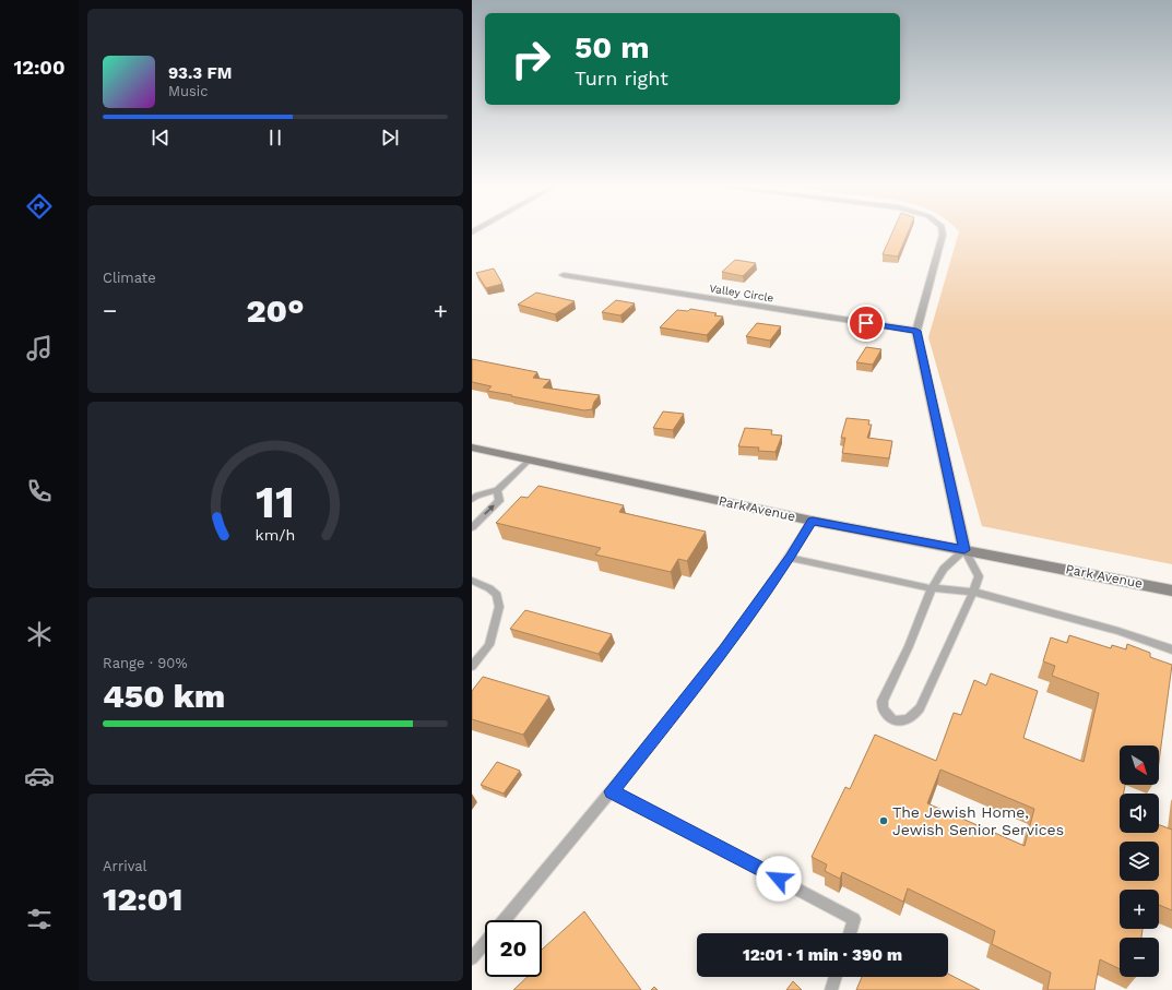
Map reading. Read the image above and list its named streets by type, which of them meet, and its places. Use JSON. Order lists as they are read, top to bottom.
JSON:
{
  "streets": {
    "main road": ["Park Avenue"],
    "street": ["Valley Circle"]
  },
  "places": ["The Jewish Home, Jewish Senior Services"],
  "north": "bottom right",
  "page": {
    "tabs": "12:00",
    "turn": ["50 m", "Turn right"],
    "song": ["93.3 FM", "Music"],
    "tile": [
      "Climate",
      ["Range · 90%", "450 km"],
      ["Arrival", "12:01"]
    ],
    "heat": ["−", "20°", "+"],
    "map_buttons": ["+", "−"],
    "limit": "20",
    "trip": "12:01 · 1 min · 390 m",
    "gauge": ["11", "km/h"]
  }
}
